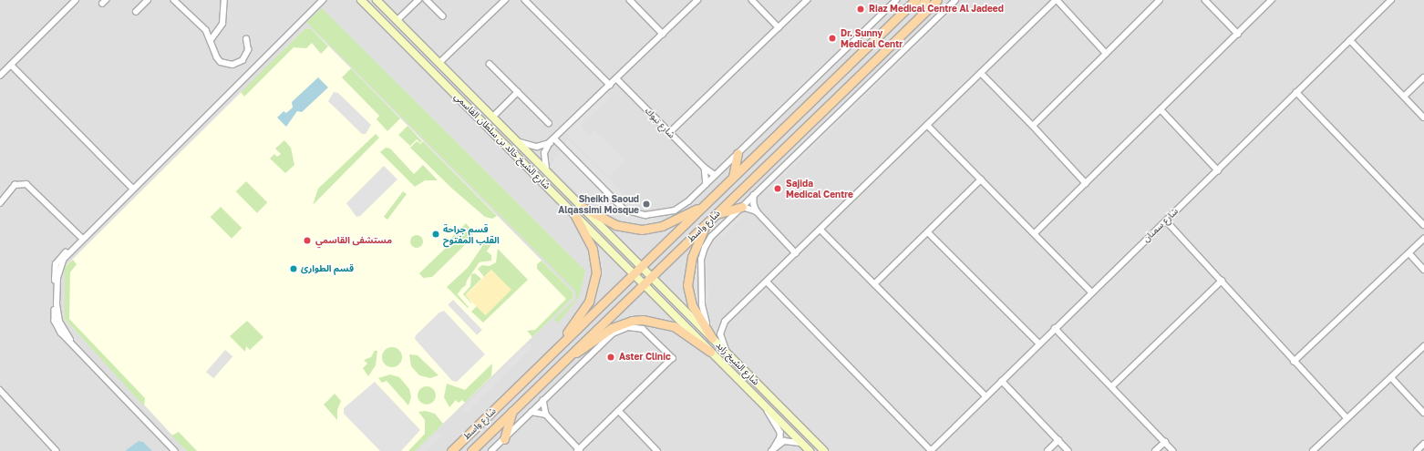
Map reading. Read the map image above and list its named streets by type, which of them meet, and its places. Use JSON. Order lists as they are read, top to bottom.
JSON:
{
  "streets": {
    "main road": ["شارع الشيخ خالد بن سلطان القاسمي", "شارع واسط", "شارع الشيخ زايد"],
    "street": ["شارع تبوك", "شارع سمنان"]
  },
  "crossings": [
    ["شارع الشيخ خالد بن سلطان القاسمي", "شارع واسط"],
    ["شارع الشيخ خالد بن سلطان القاسمي", "شارع الشيخ زايد"],
    ["شارع واسط", "شارع الشيخ زايد"]
  ],
  "places": [
    "Riaz Medical Centre Al Jadeed",
    "Dr. Sunny Medical Centr",
    "Sajida Medical Centre",
    "Sheikh Saoud Alqassimi Mosque",
    "قسم جراحة القلب المفتوح",
    "مستشفى القاسمي",
    "قسم الطوارئ",
    "Aster Clinic"
  ]
}
